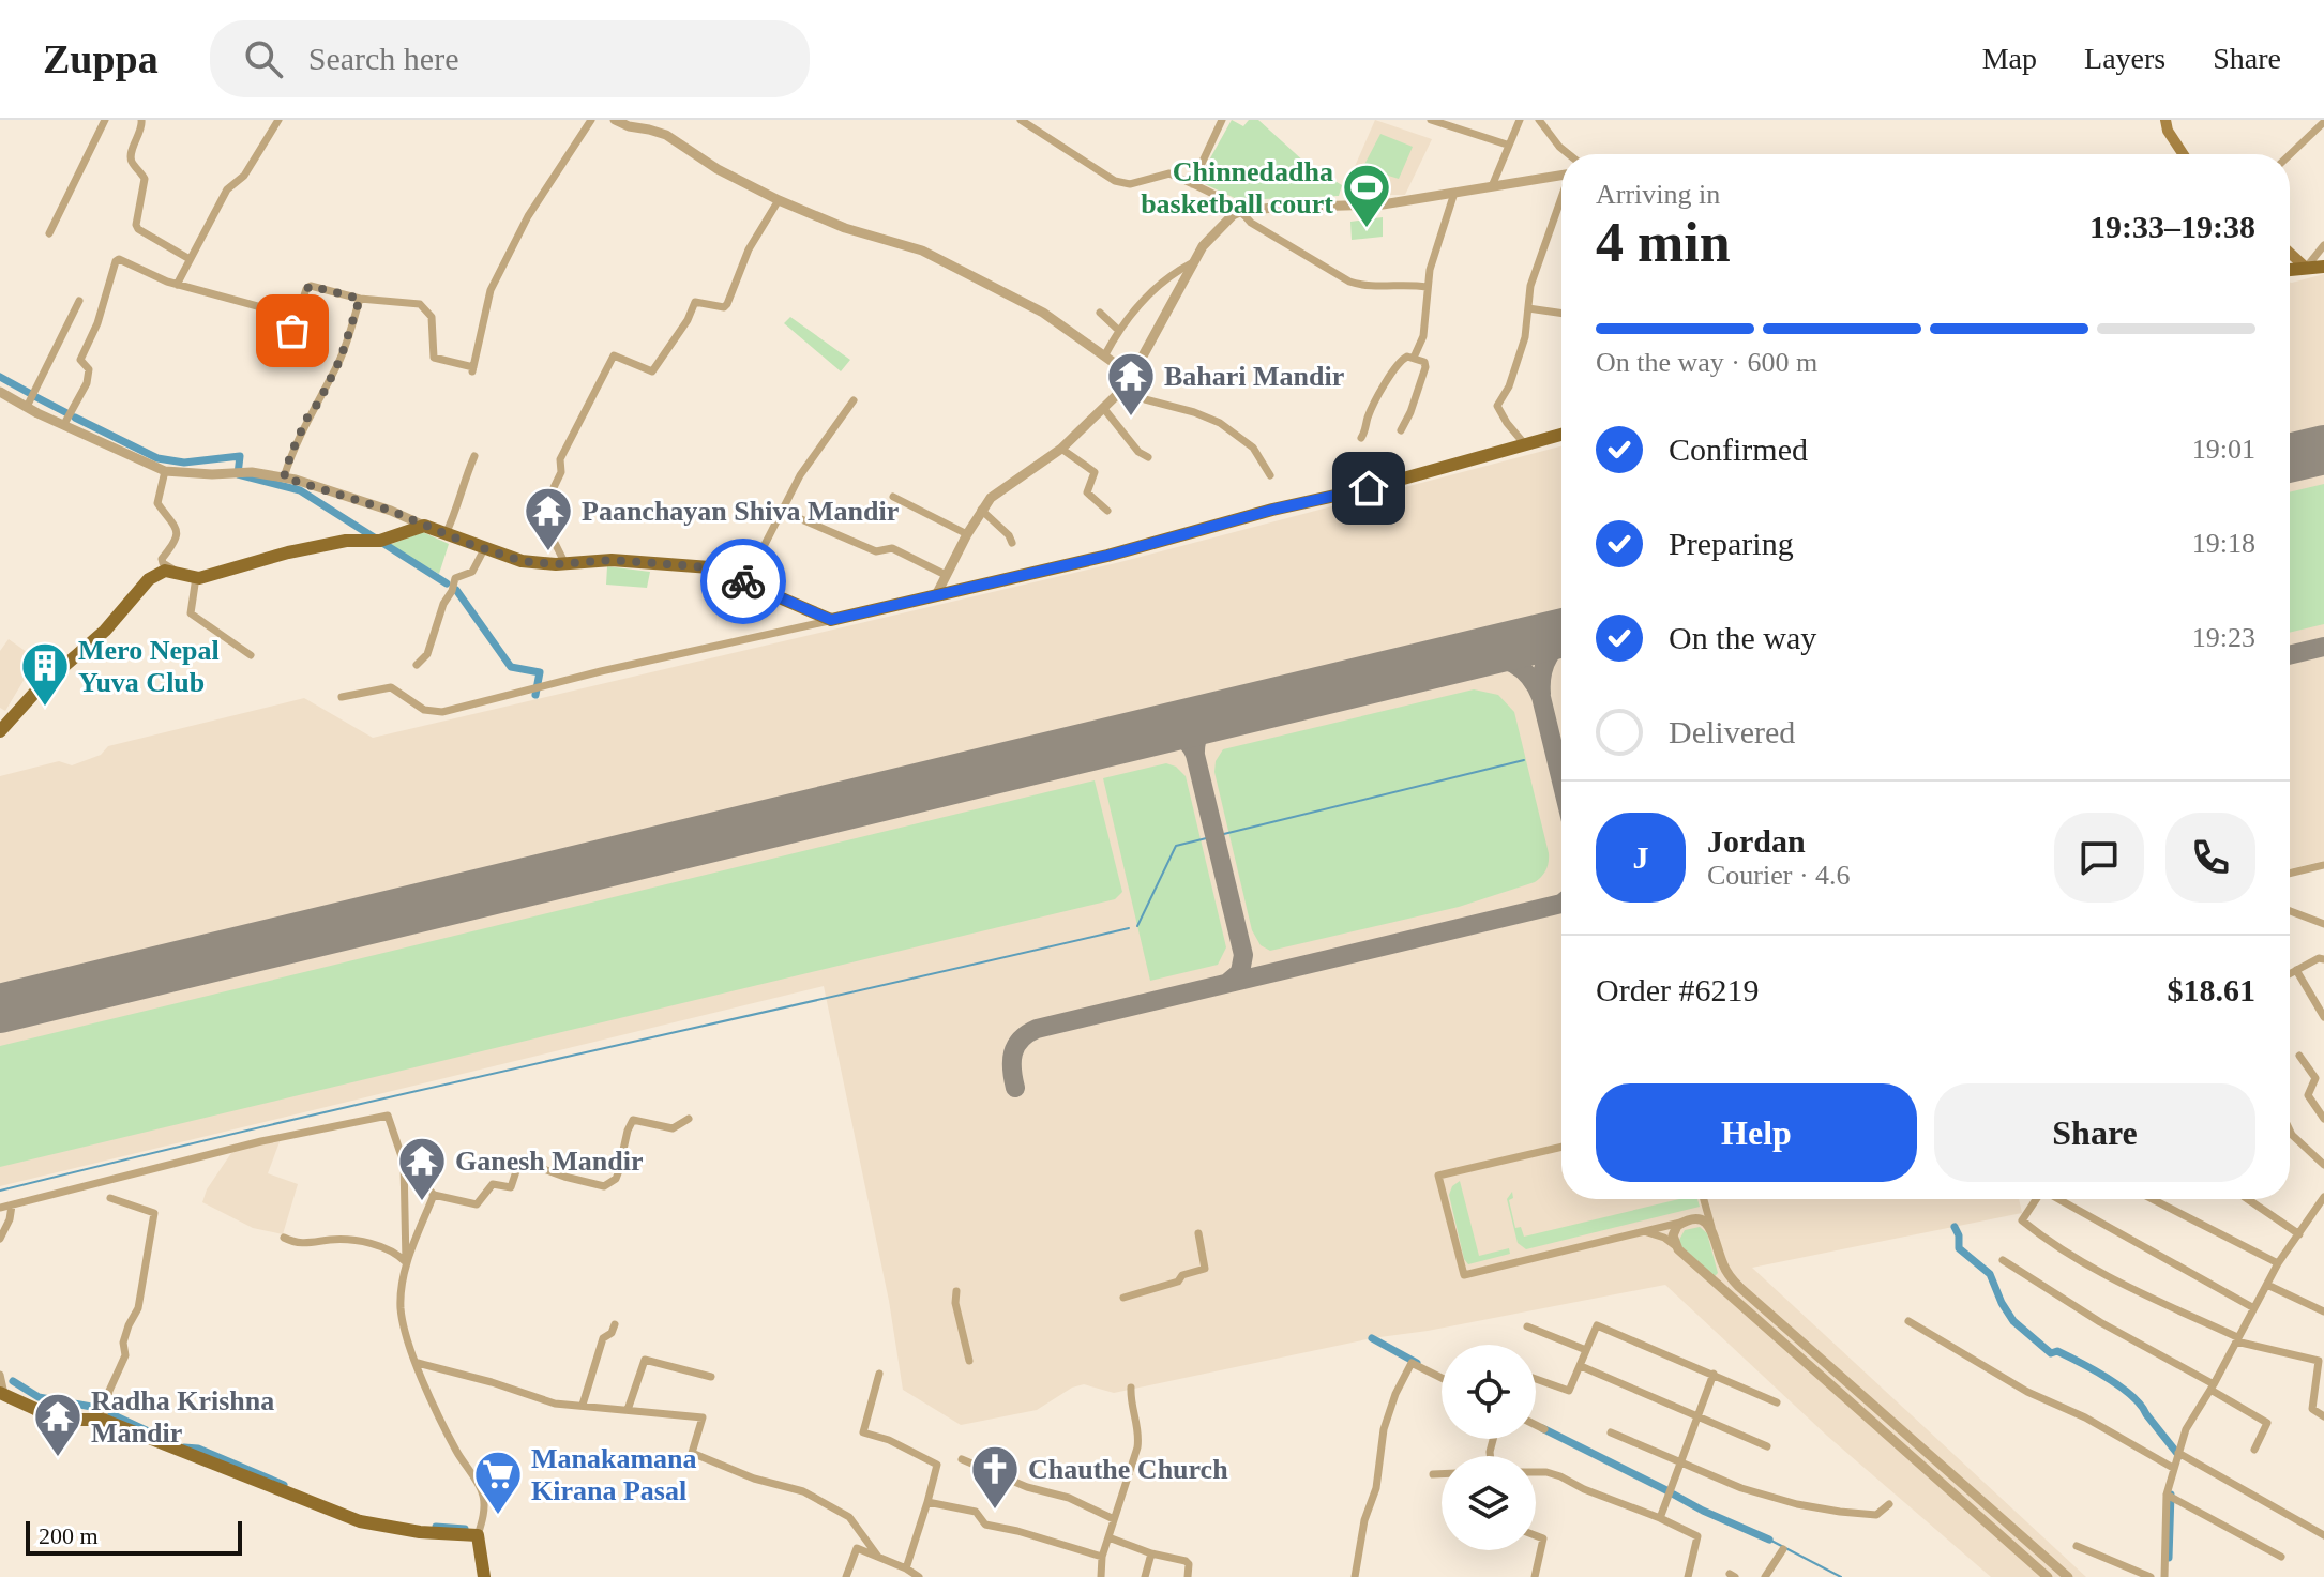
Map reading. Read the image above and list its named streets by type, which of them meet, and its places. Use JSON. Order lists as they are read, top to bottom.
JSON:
{
  "places": {
    "sports": ["Chinnedadha basketball court"],
    "temple": [
      "Bahari Mandir",
      "Paanchayan Shiva Mandir",
      "Ganesh Mandir",
      "Radha Krishna Mandir"
    ],
    "building": ["Mero Nepal Yuva Club"],
    "church": ["Chauthe Church"],
    "supermarket": ["Manakamana Kirana Pasal"]
  },
  "scale_bar": "200 m",
  "page": {
    "header": "Zuppa",
    "search": "Search here",
    "nav": ["Map", "Layers", "Share"],
    "heading": ["4 min", "Arriving in", "19:33–19:38"],
    "panel": [
      "Jordan",
      "Courier · 4.6",
      "Order #6219",
      "$18.61"
    ],
    "bar": "On the way · 600 m",
    "list": [
      ["Confirmed", "19:01"],
      ["Preparing", "19:18"],
      ["On the way", "19:23"],
      "Delivered"
    ],
    "round": "J",
    "buttons": ["Help", "Share"],
    "scale": "200 m"
  }
}
